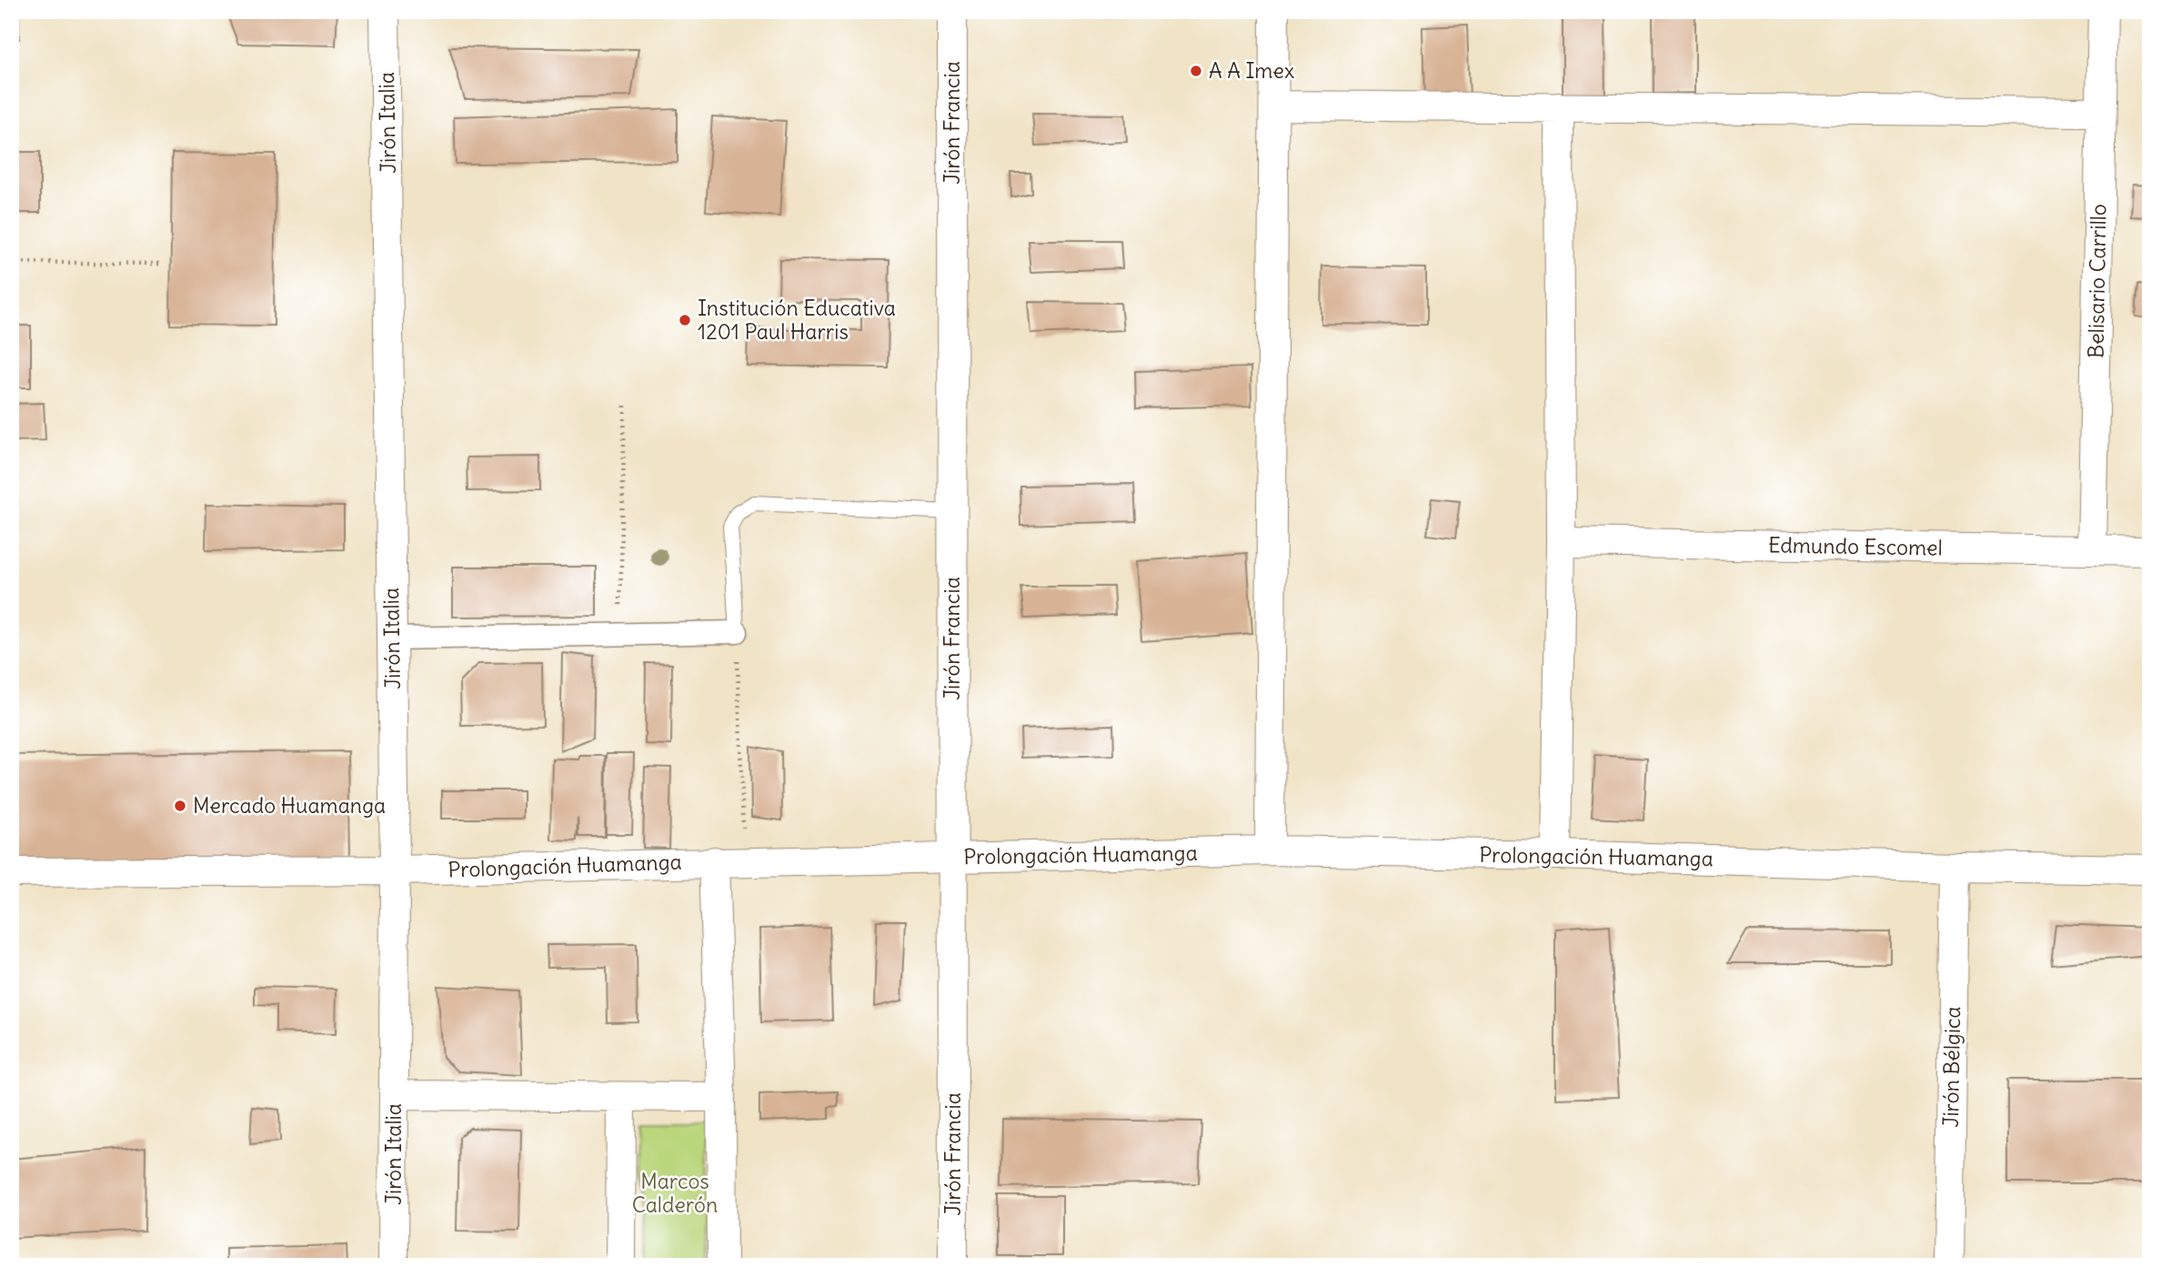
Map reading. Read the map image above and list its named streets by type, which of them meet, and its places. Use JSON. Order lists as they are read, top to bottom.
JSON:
{
  "streets": {
    "street": [
      "Jirón Italia",
      "Jirón Francia",
      "Belisario Carrillo",
      "Edmundo Escomel",
      "Prolongación Huamanga",
      "Jirón Bélgica"
    ]
  },
  "crossings": [
    ["Jirón Italia", "Prolongación Huamanga"],
    ["Jirón Francia", "Prolongación Huamanga"],
    ["Belisario Carrillo", "Edmundo Escomel"],
    ["Prolongación Huamanga", "Jirón Bélgica"]
  ],
  "parks": ["Marcos Calderón"],
  "places": ["A A Imex", "Institución Educativa 1201 Paul Harris", "Mercado Huamanga"]
}
